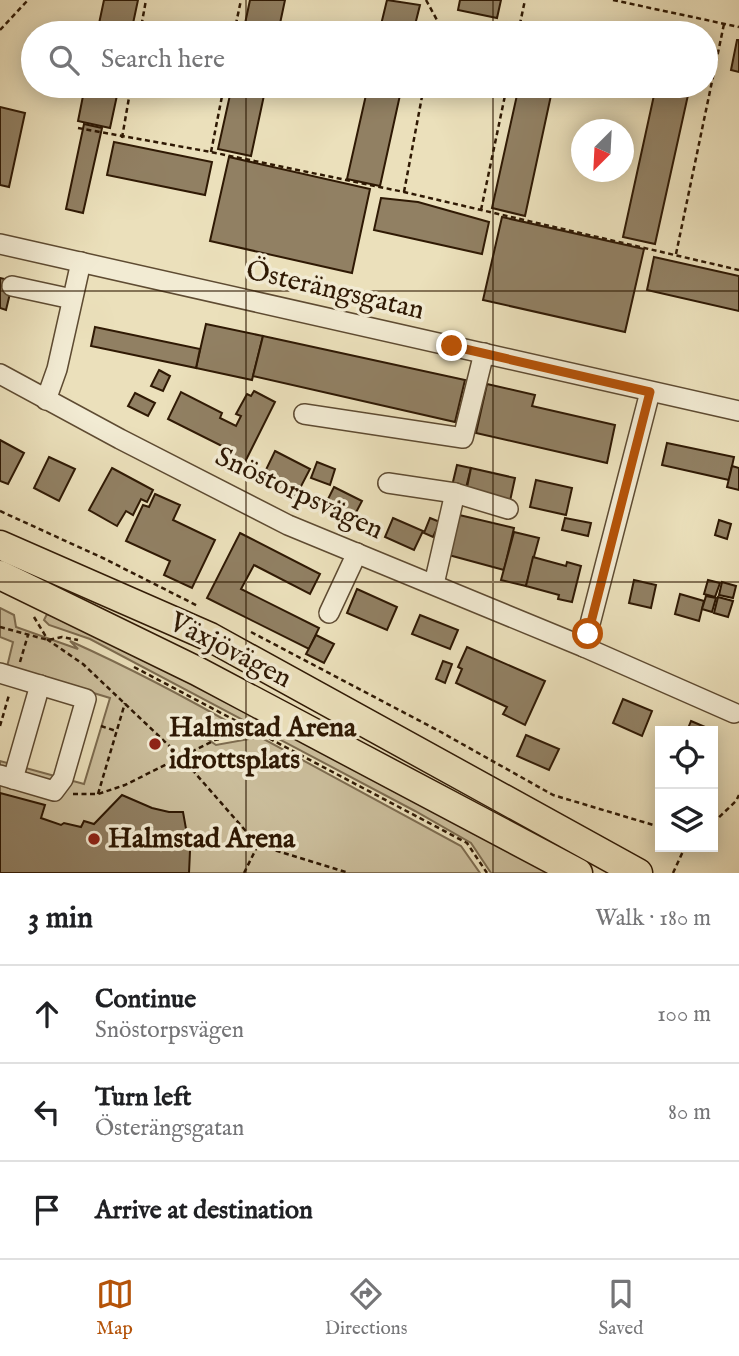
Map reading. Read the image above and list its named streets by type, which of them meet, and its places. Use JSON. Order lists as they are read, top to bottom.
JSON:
{
  "streets": {
    "highway": ["Växjövägen"],
    "street": ["Österängsgatan", "Snöstorpsvägen"]
  },
  "places": ["Halmstad Arena idrottsplats", "Halmstad Arena"],
  "north": "bottom left",
  "page": {
    "search": "Search here",
    "heading": ["3 min", "Walk · 180 m"],
    "list": [
      ["Continue", "Snöstorpsvägen", "100 m"],
      ["Turn left", "Österängsgatan", "80 m"],
      "Arrive at destination"
    ],
    "nav": ["Map", "Directions", "Saved"]
  }
}
